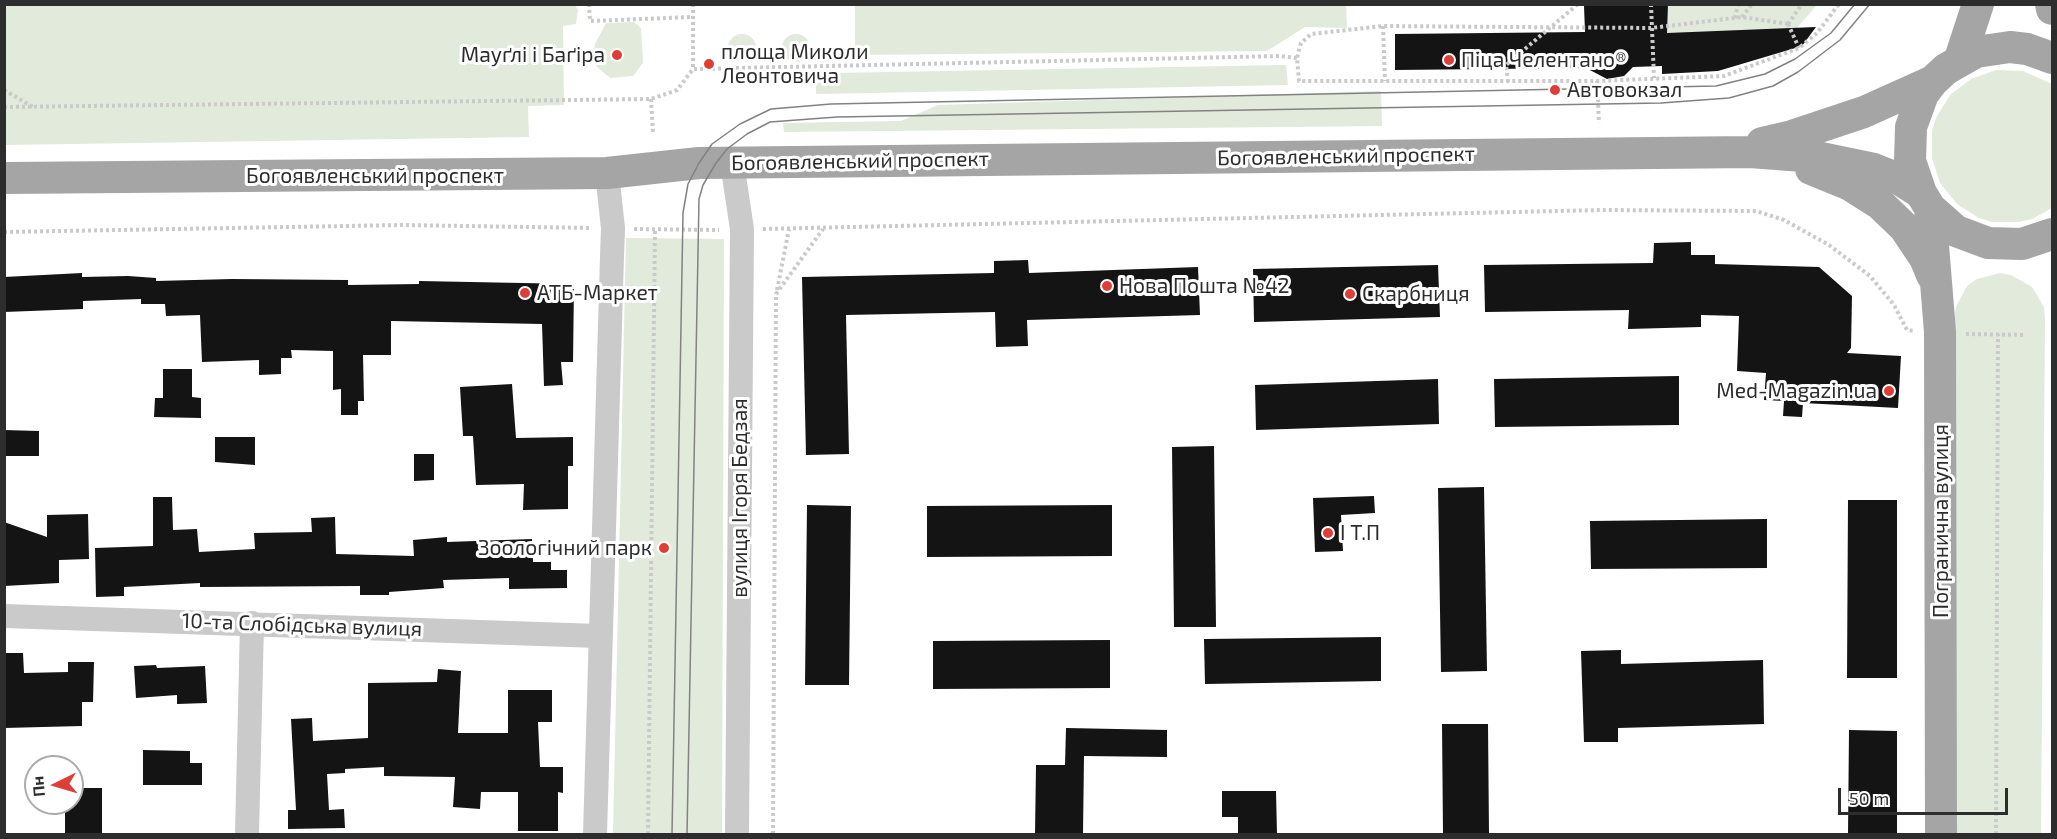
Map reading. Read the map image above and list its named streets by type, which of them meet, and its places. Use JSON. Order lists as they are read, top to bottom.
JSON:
{
  "streets": {
    "main road": ["Богоявленський проспект", "Погранична вулиця"],
    "street": ["вулиця Ігоря Бедзая", "10-та Слобідська вулиця"]
  },
  "crossings": [
    ["Богоявленський проспект", "вулиця Ігоря Бедзая"],
    ["Богоявленський проспект", "Погранична вулиця"]
  ],
  "places": [
    "Мауґлі і Баґіра",
    "Піца Челентано®",
    "площа Миколи Леонтовича",
    "Автовокзал",
    "Нова Пошта №42",
    "АТБ-Маркет",
    "Скарбниця",
    "Med-Magazin.ua",
    "І Т.П",
    "Зоологічний парк"
  ],
  "scale_bar": "50 m",
  "north": "left"
}
